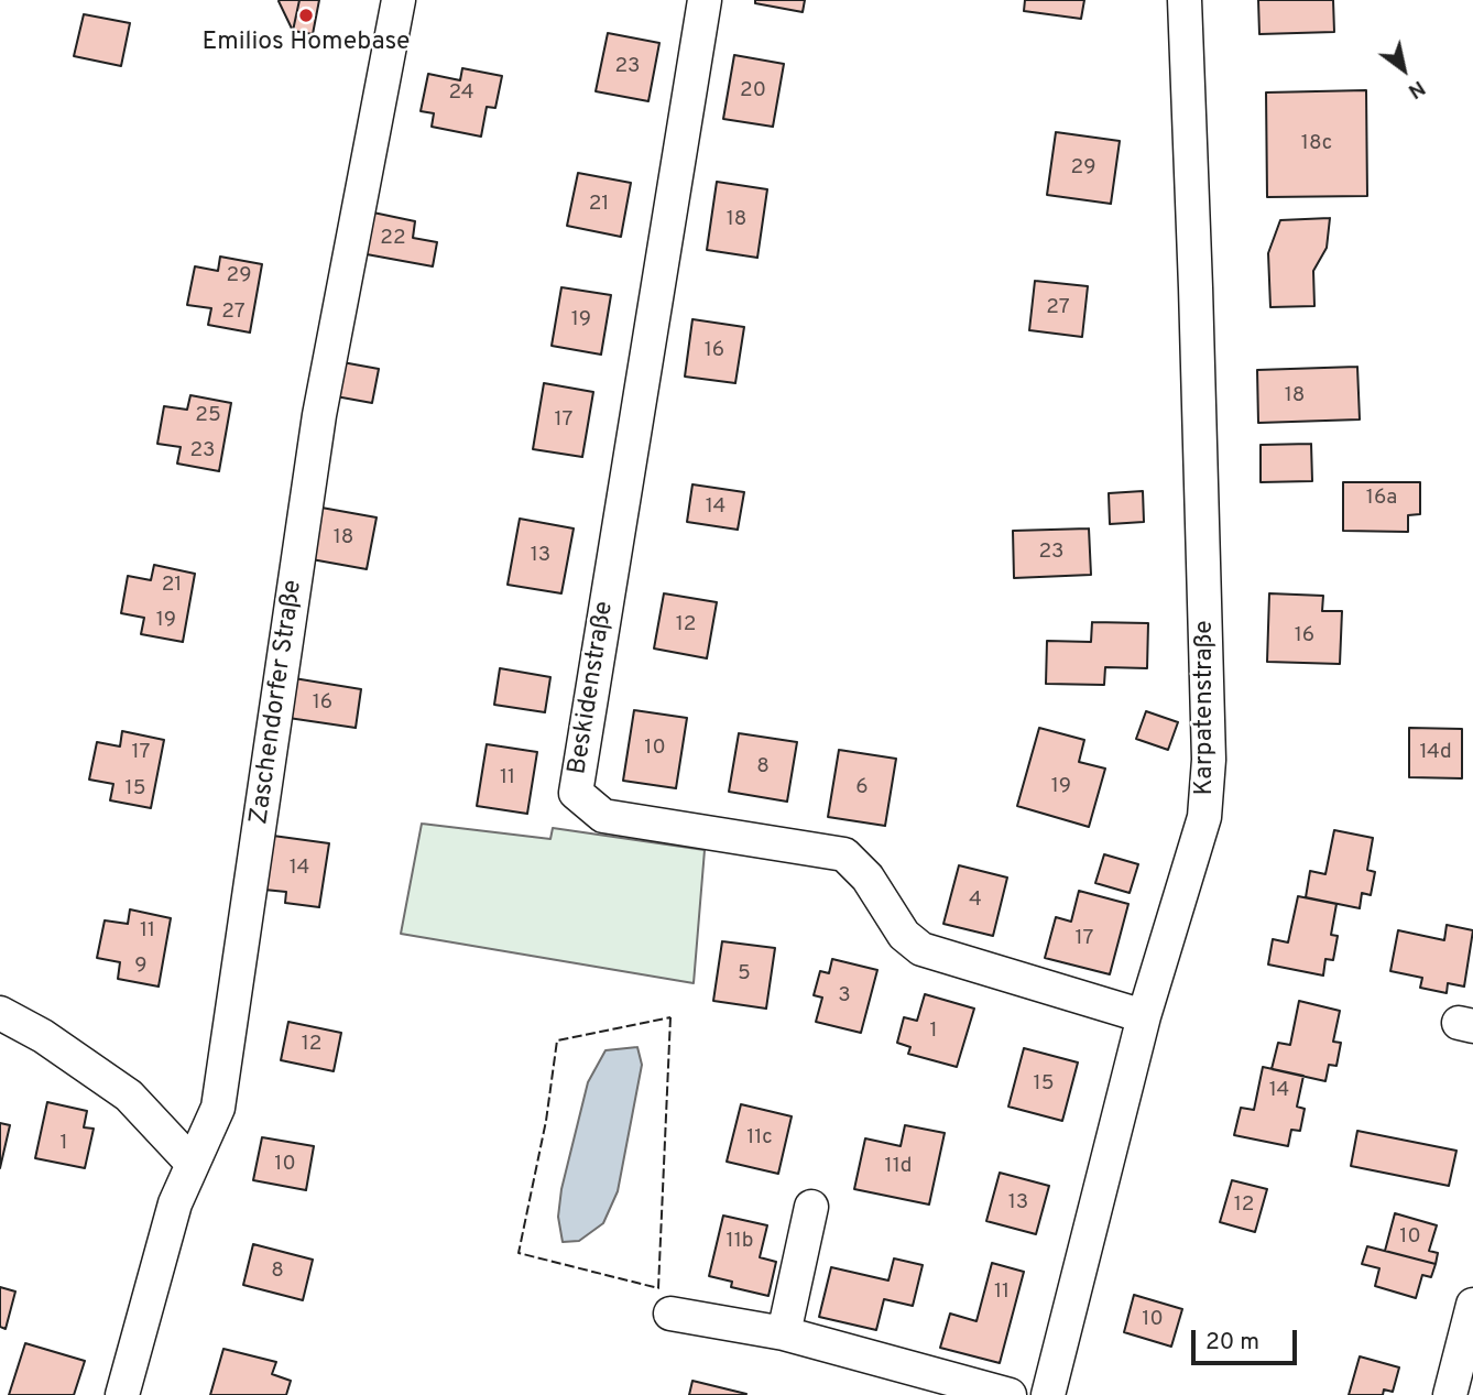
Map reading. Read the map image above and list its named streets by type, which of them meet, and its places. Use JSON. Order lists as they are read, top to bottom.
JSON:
{
  "streets": {
    "street": ["Beskidenstraße", "Zaschendorfer Straße", "Karpatenstraße"]
  },
  "crossings": [
    ["Beskidenstraße", "Karpatenstraße"]
  ],
  "places": ["Emilios Homebase"],
  "house_numbers": [
    "23",
    "20",
    "24",
    "18c",
    "29",
    "21",
    "18",
    "22",
    "29",
    "27",
    "27",
    "19",
    "16",
    "18",
    "25",
    "17",
    "23",
    "16a",
    "14",
    "18",
    "23",
    "13",
    "21",
    "19",
    "12",
    "16",
    "16",
    "10",
    "17",
    "14d",
    "8",
    "11",
    "19",
    "6",
    "15",
    "14",
    "4",
    "11",
    "17",
    "9",
    "5",
    "3",
    "1",
    "12",
    "15",
    "14",
    "11c",
    "1",
    "10",
    "11d",
    "13",
    "12",
    "10",
    "11b",
    "8",
    "11",
    "10"
  ],
  "scale_bar": "20 m",
  "north": "bottom right"
}
